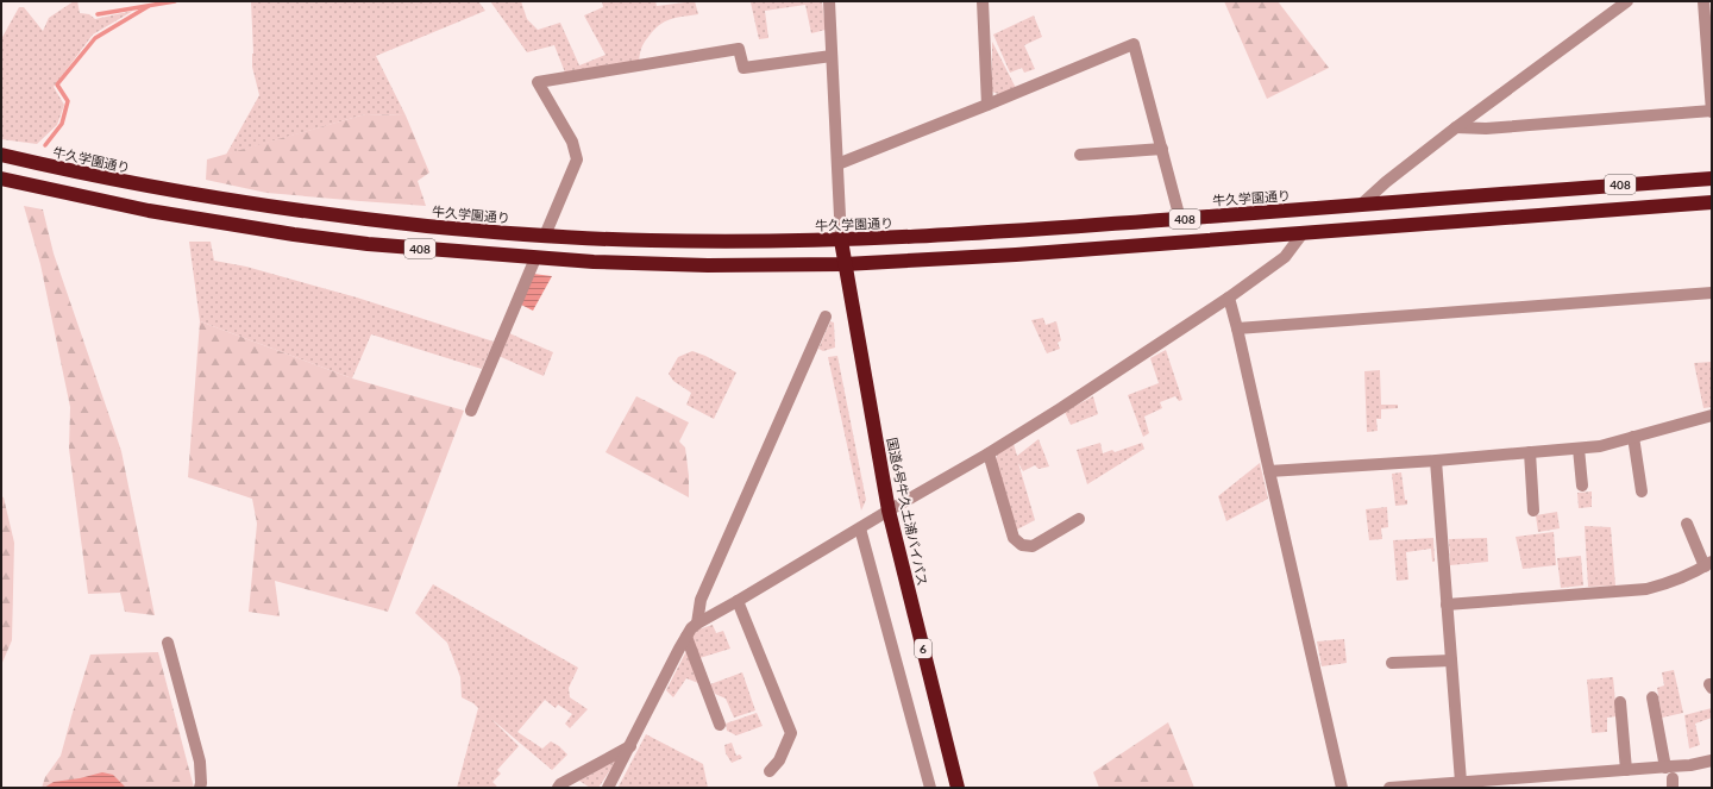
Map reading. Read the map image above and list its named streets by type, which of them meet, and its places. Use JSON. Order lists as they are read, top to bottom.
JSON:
{
  "streets": {
    "highway": [
      "牛久学園通り",
      "408",
      "国道6号牛久土浦バイパス",
      "6"
    ]
  },
  "crossings": [
    ["牛久学園通り", "国道6号牛久土浦バイパス"],
    ["408", "国道6号牛久土浦バイパス"]
  ]
}
